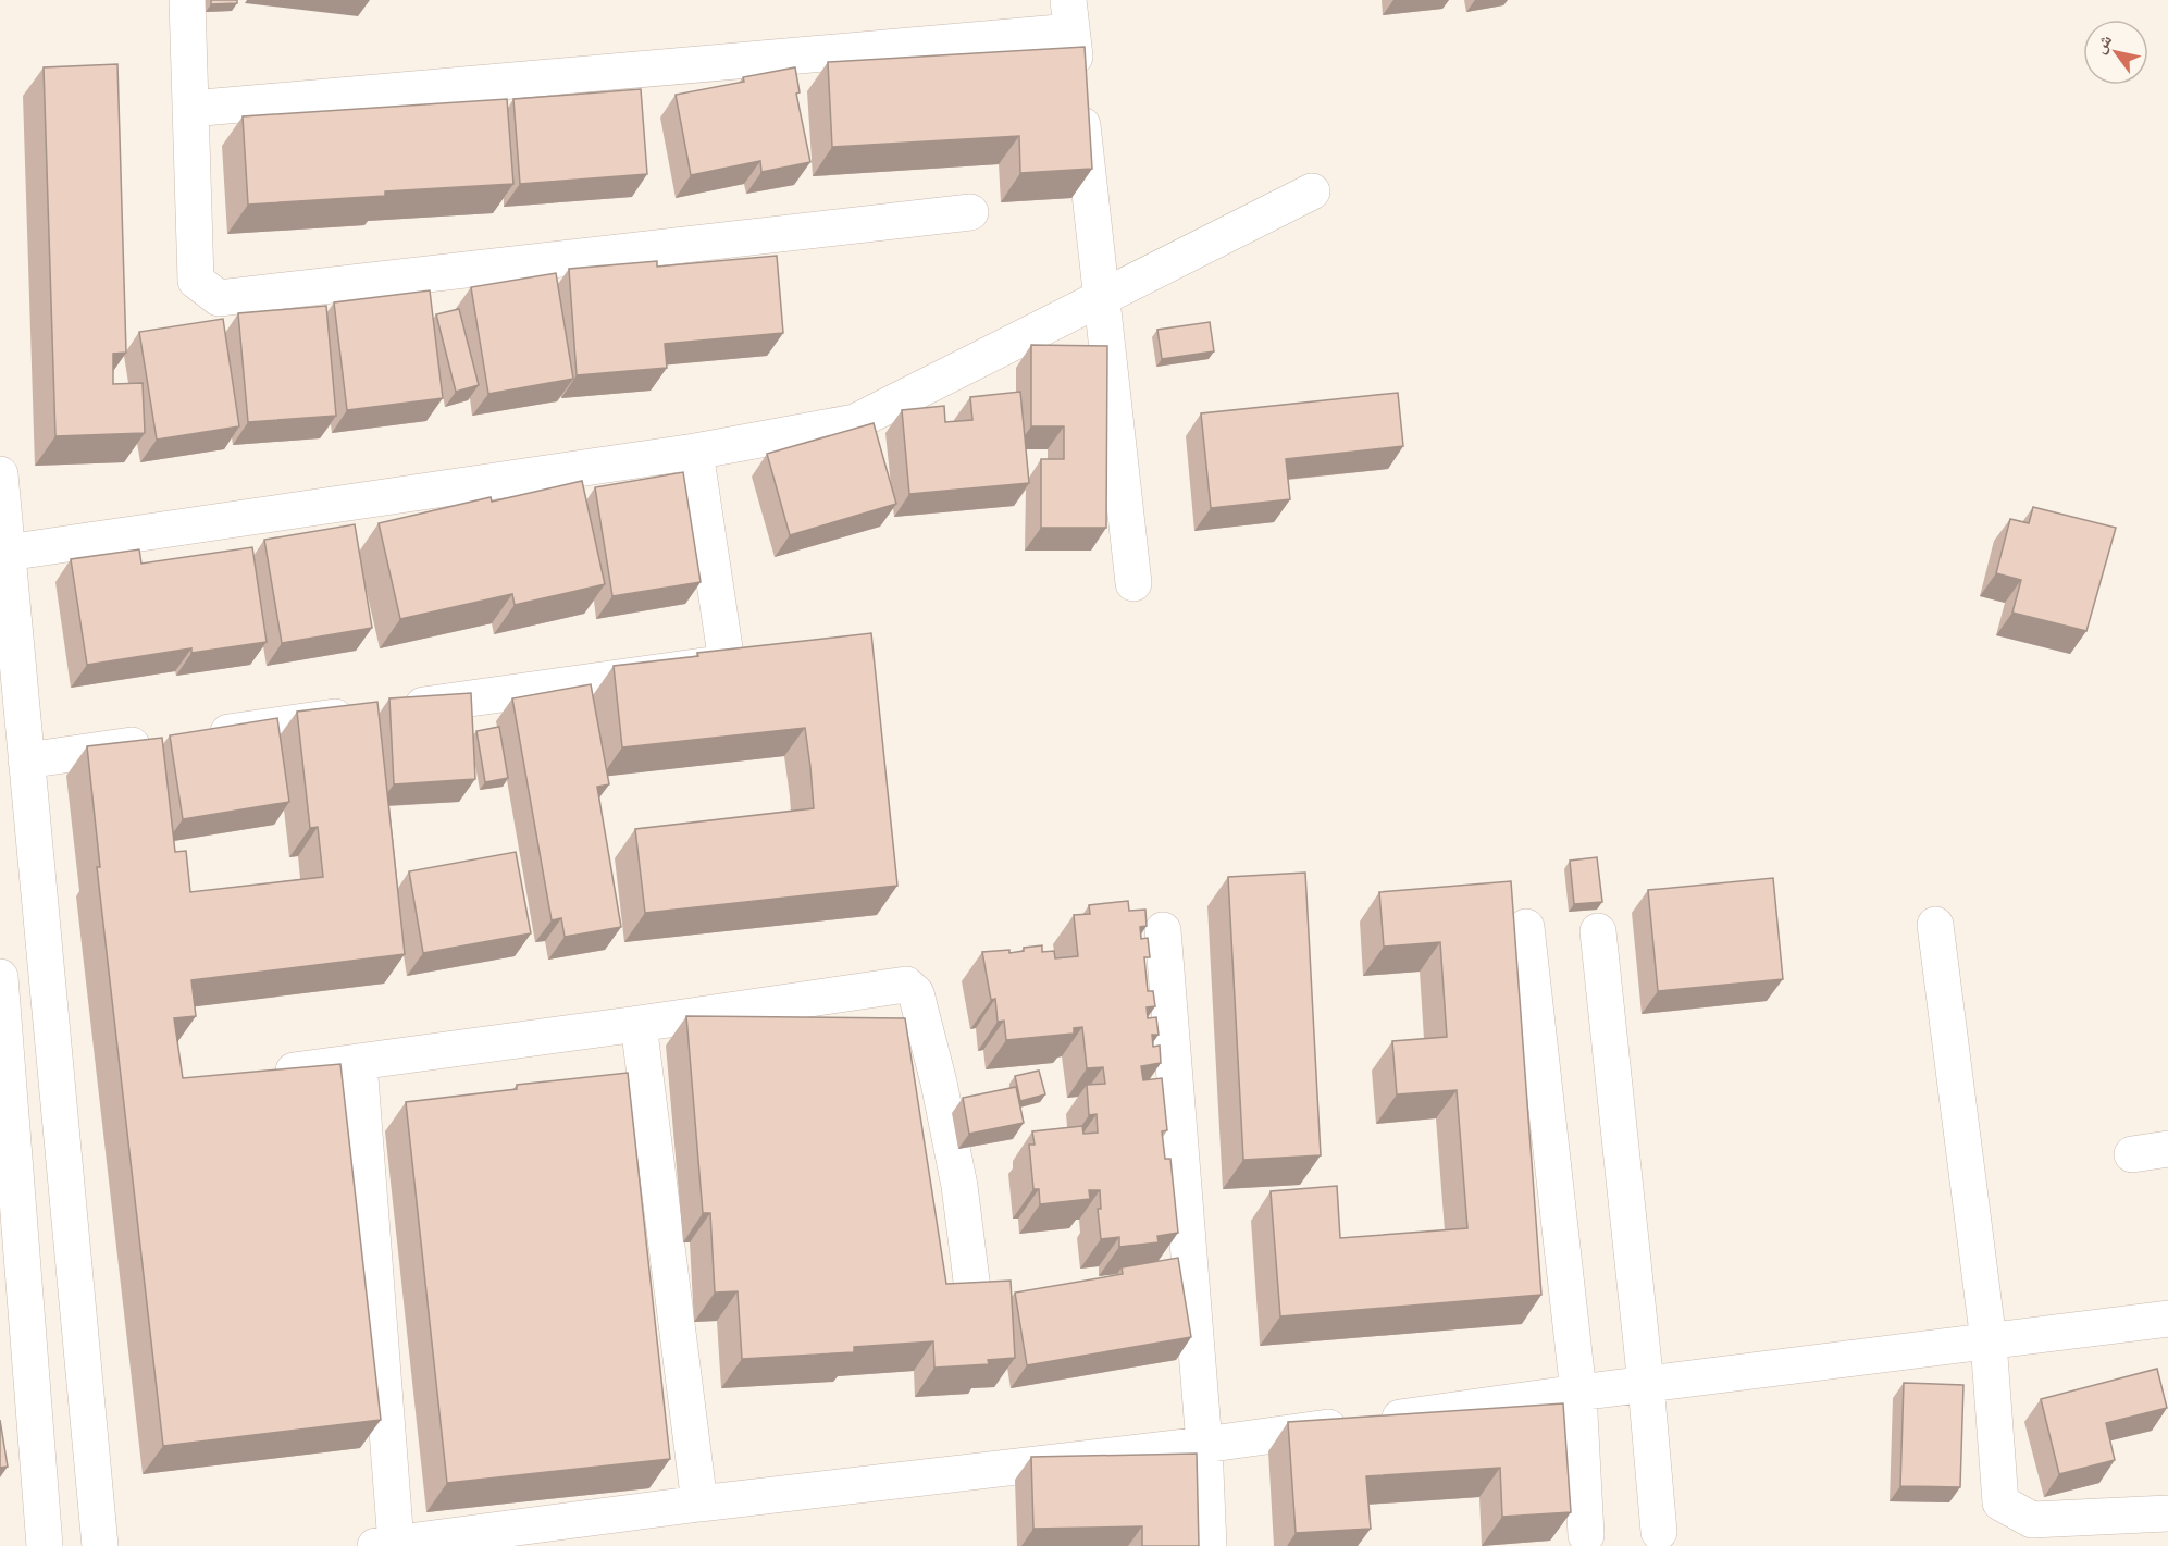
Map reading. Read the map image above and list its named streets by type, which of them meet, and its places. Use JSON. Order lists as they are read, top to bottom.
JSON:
{
  "north": "top left"
}
